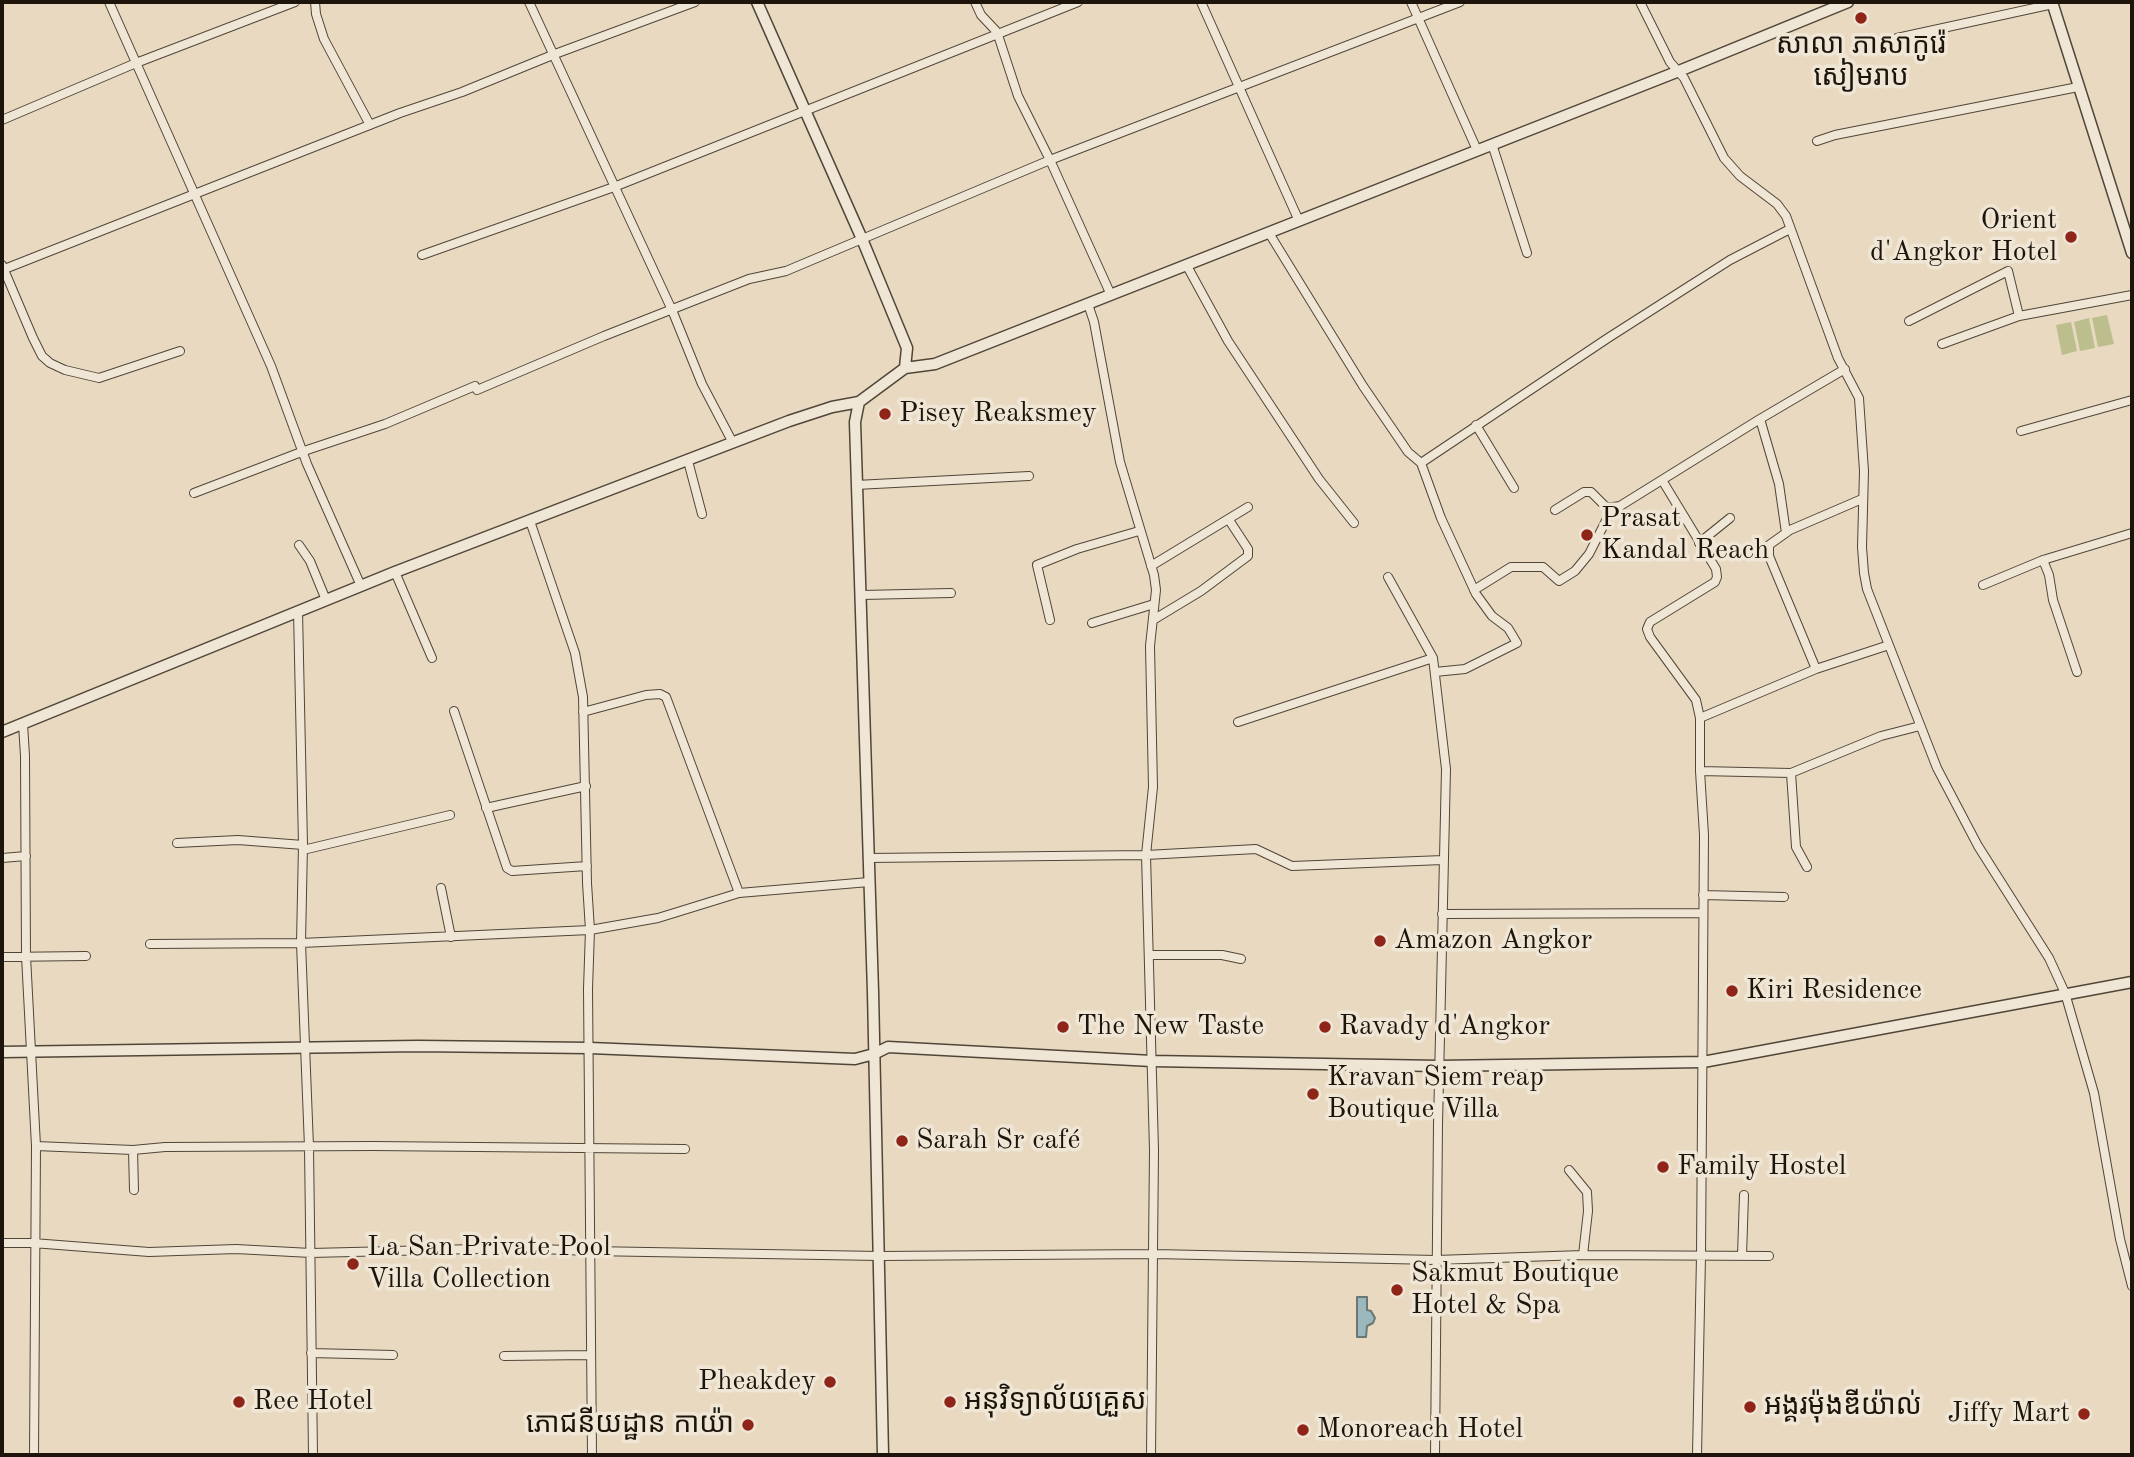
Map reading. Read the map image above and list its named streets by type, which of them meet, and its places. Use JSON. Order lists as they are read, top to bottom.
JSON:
{
  "places": [
    "សាលា ភាសាកូរ៉េ សៀមរាប",
    "Orient d'Angkor Hotel",
    "Pisey Reaksmey",
    "Prasat Kandal Reach",
    "Amazon Angkor",
    "Kiri Residence",
    "The New Taste",
    "Ravady d'Angkor",
    "Kravan Siem reap Boutique Villa",
    "Sarah Sr café",
    "Family Hostel",
    "La San Private Pool Villa Collection",
    "Sakmut Boutique Hotel & Spa",
    "Pheakdey",
    "Ree Hotel",
    "អនុវិទ្យាល័យគ្រួស",
    "អង្គរម៉ុងឌីយ៉ាល់",
    "Jiffy Mart",
    "ភោជនីយដ្ឋាន កាយ៉ា",
    "Monoreach Hotel"
  ]
}
